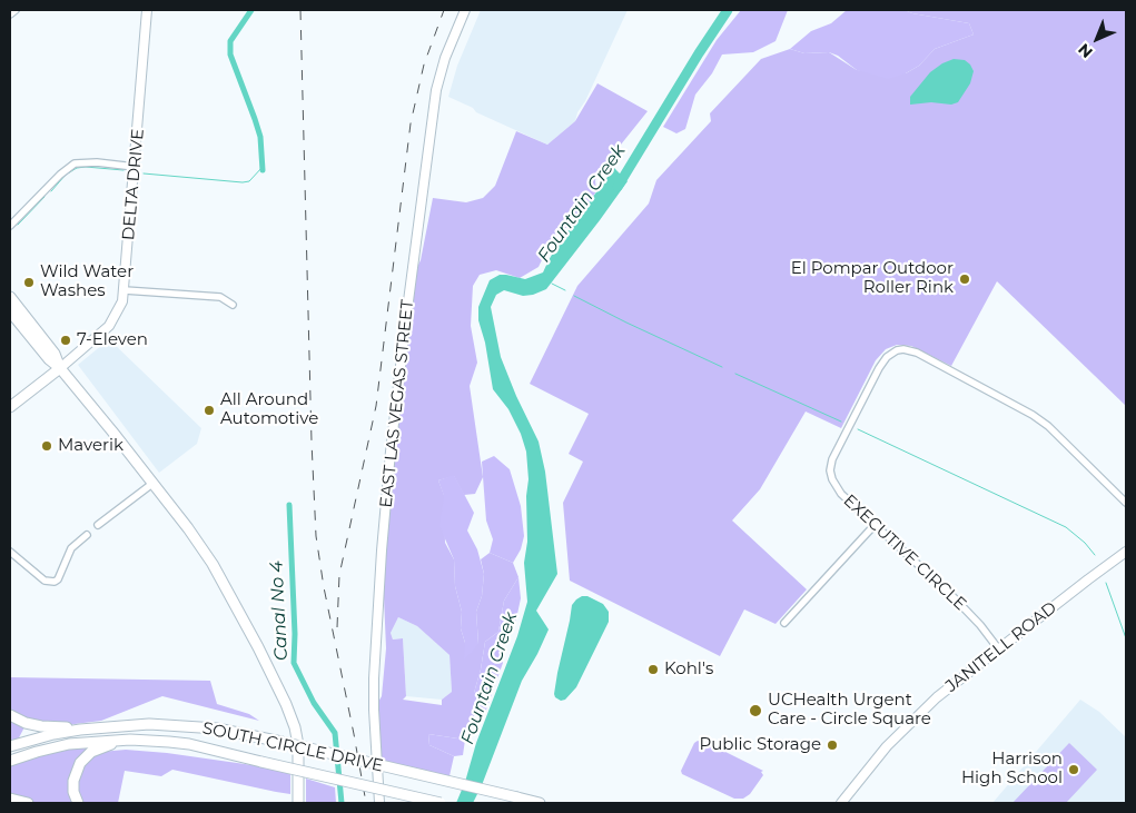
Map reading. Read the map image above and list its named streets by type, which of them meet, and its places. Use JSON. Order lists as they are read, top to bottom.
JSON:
{
  "streets": {
    "main road": ["SOUTH CIRCLE DRIVE"],
    "street": [
      "DELTA DRIVE",
      "EAST LAS VEGAS STREET",
      "EXECUTIVE CIRCLE",
      "JANITELL ROAD"
    ]
  },
  "crossings": [
    ["EXECUTIVE CIRCLE", "JANITELL ROAD"]
  ],
  "water": ["Fountain Creek", "Canal No 4"],
  "places": [
    "El Pompar Outdoor Roller Rink",
    "Wild Water Washes",
    "7-Eleven",
    "All Around Automotive",
    "Maverik",
    "Kohl's",
    "UCHealth Urgent Care - Circle Square",
    "Public Storage",
    "Harrison High School"
  ],
  "north": "bottom left"
}
